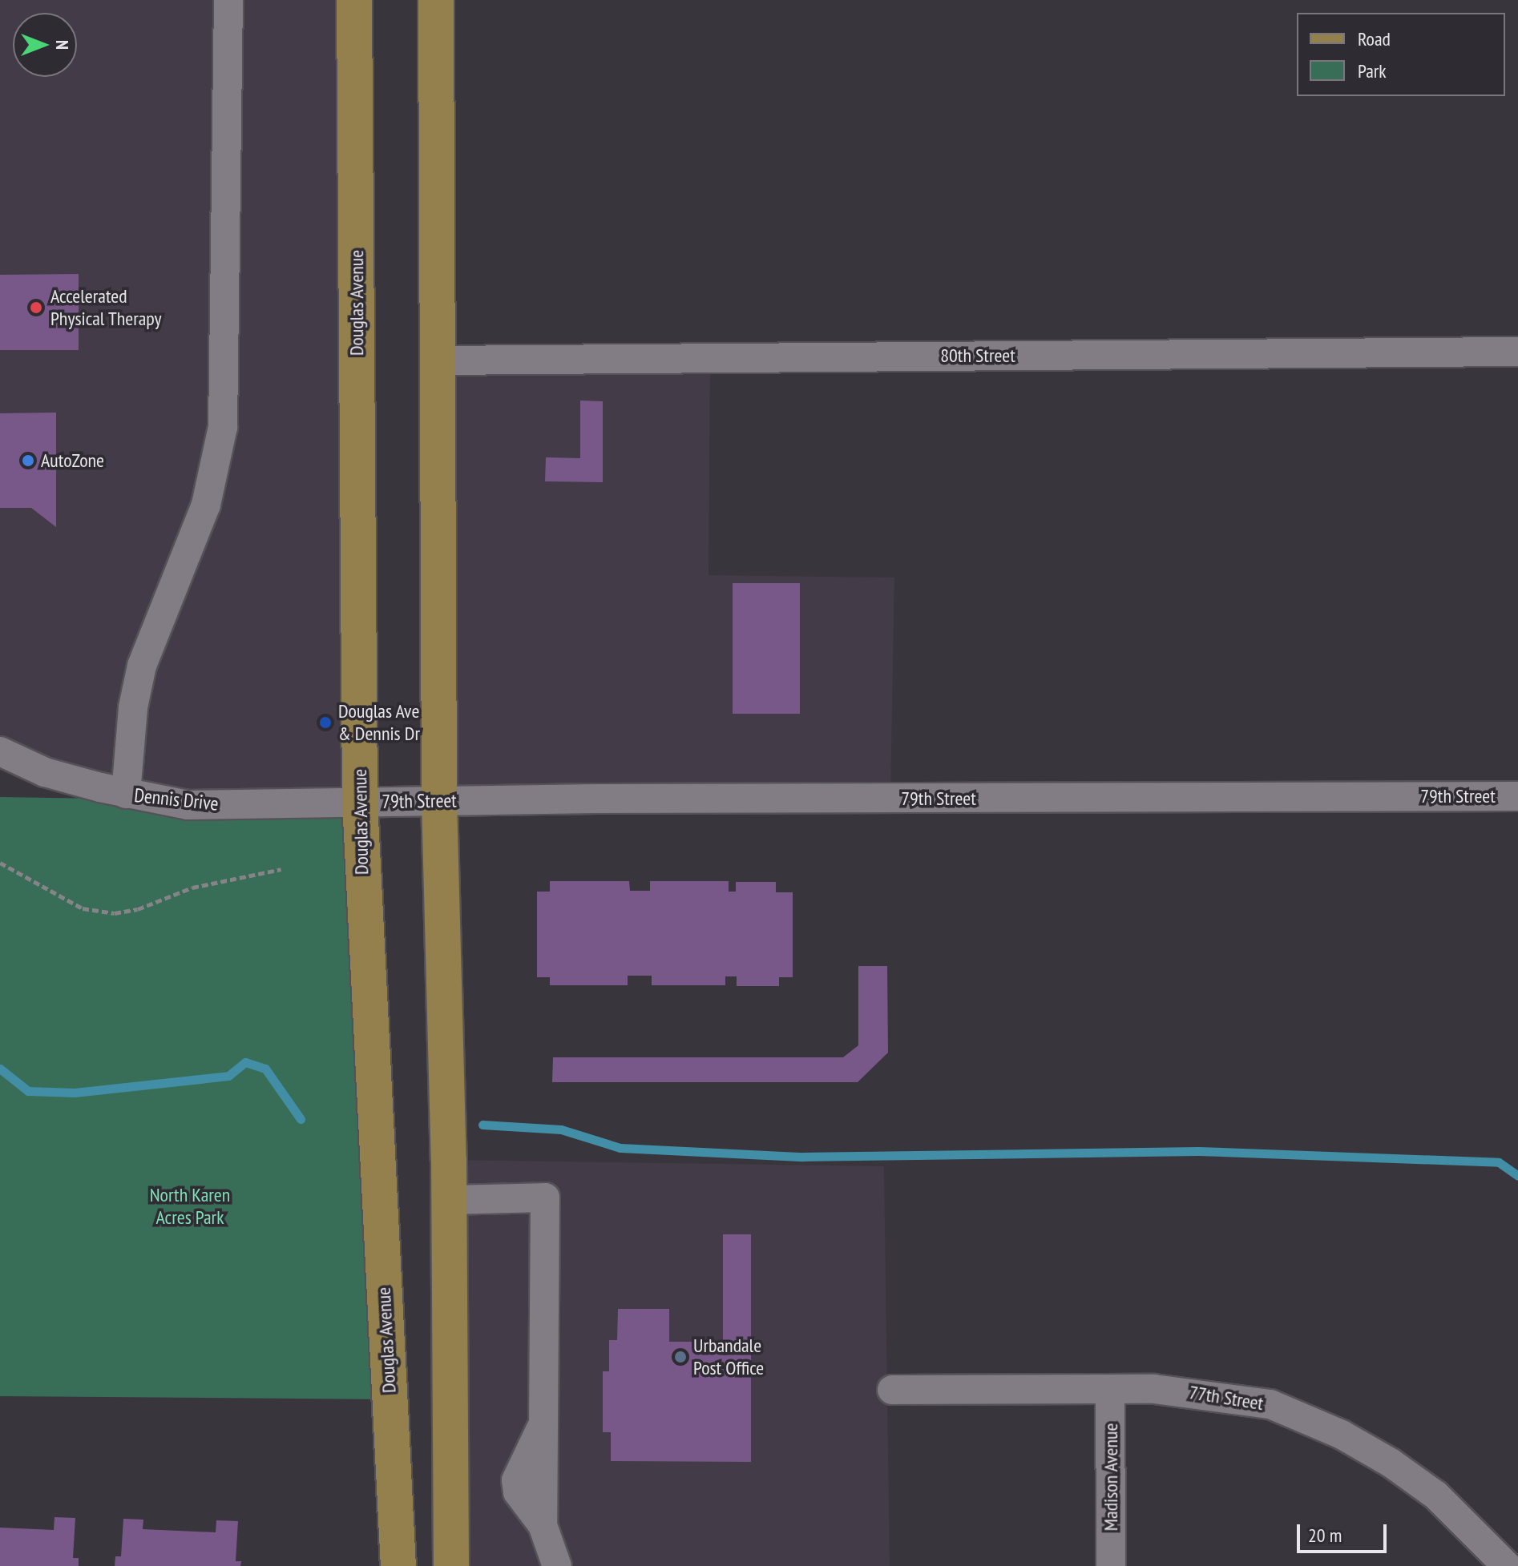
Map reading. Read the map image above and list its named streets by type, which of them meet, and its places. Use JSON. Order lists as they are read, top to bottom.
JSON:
{
  "streets": {
    "main road": ["Douglas Avenue"],
    "street": [
      "80th Street",
      "79th Street",
      "Dennis Drive",
      "77th Street",
      "Madison Avenue"
    ]
  },
  "crossings": [
    ["Douglas Avenue", "79th Street"],
    ["Douglas Avenue", "Dennis Drive"],
    ["79th Street", "Dennis Drive"],
    ["77th Street", "Madison Avenue"]
  ],
  "parks": ["North Karen Acres Park"],
  "places": [
    "Accelerated Physical Therapy",
    "AutoZone",
    "Douglas Ave & Dennis Dr",
    "Urbandale Post Office"
  ],
  "legend": ["Road", "Park"],
  "scale_bar": "20 m",
  "north": "right"
}
